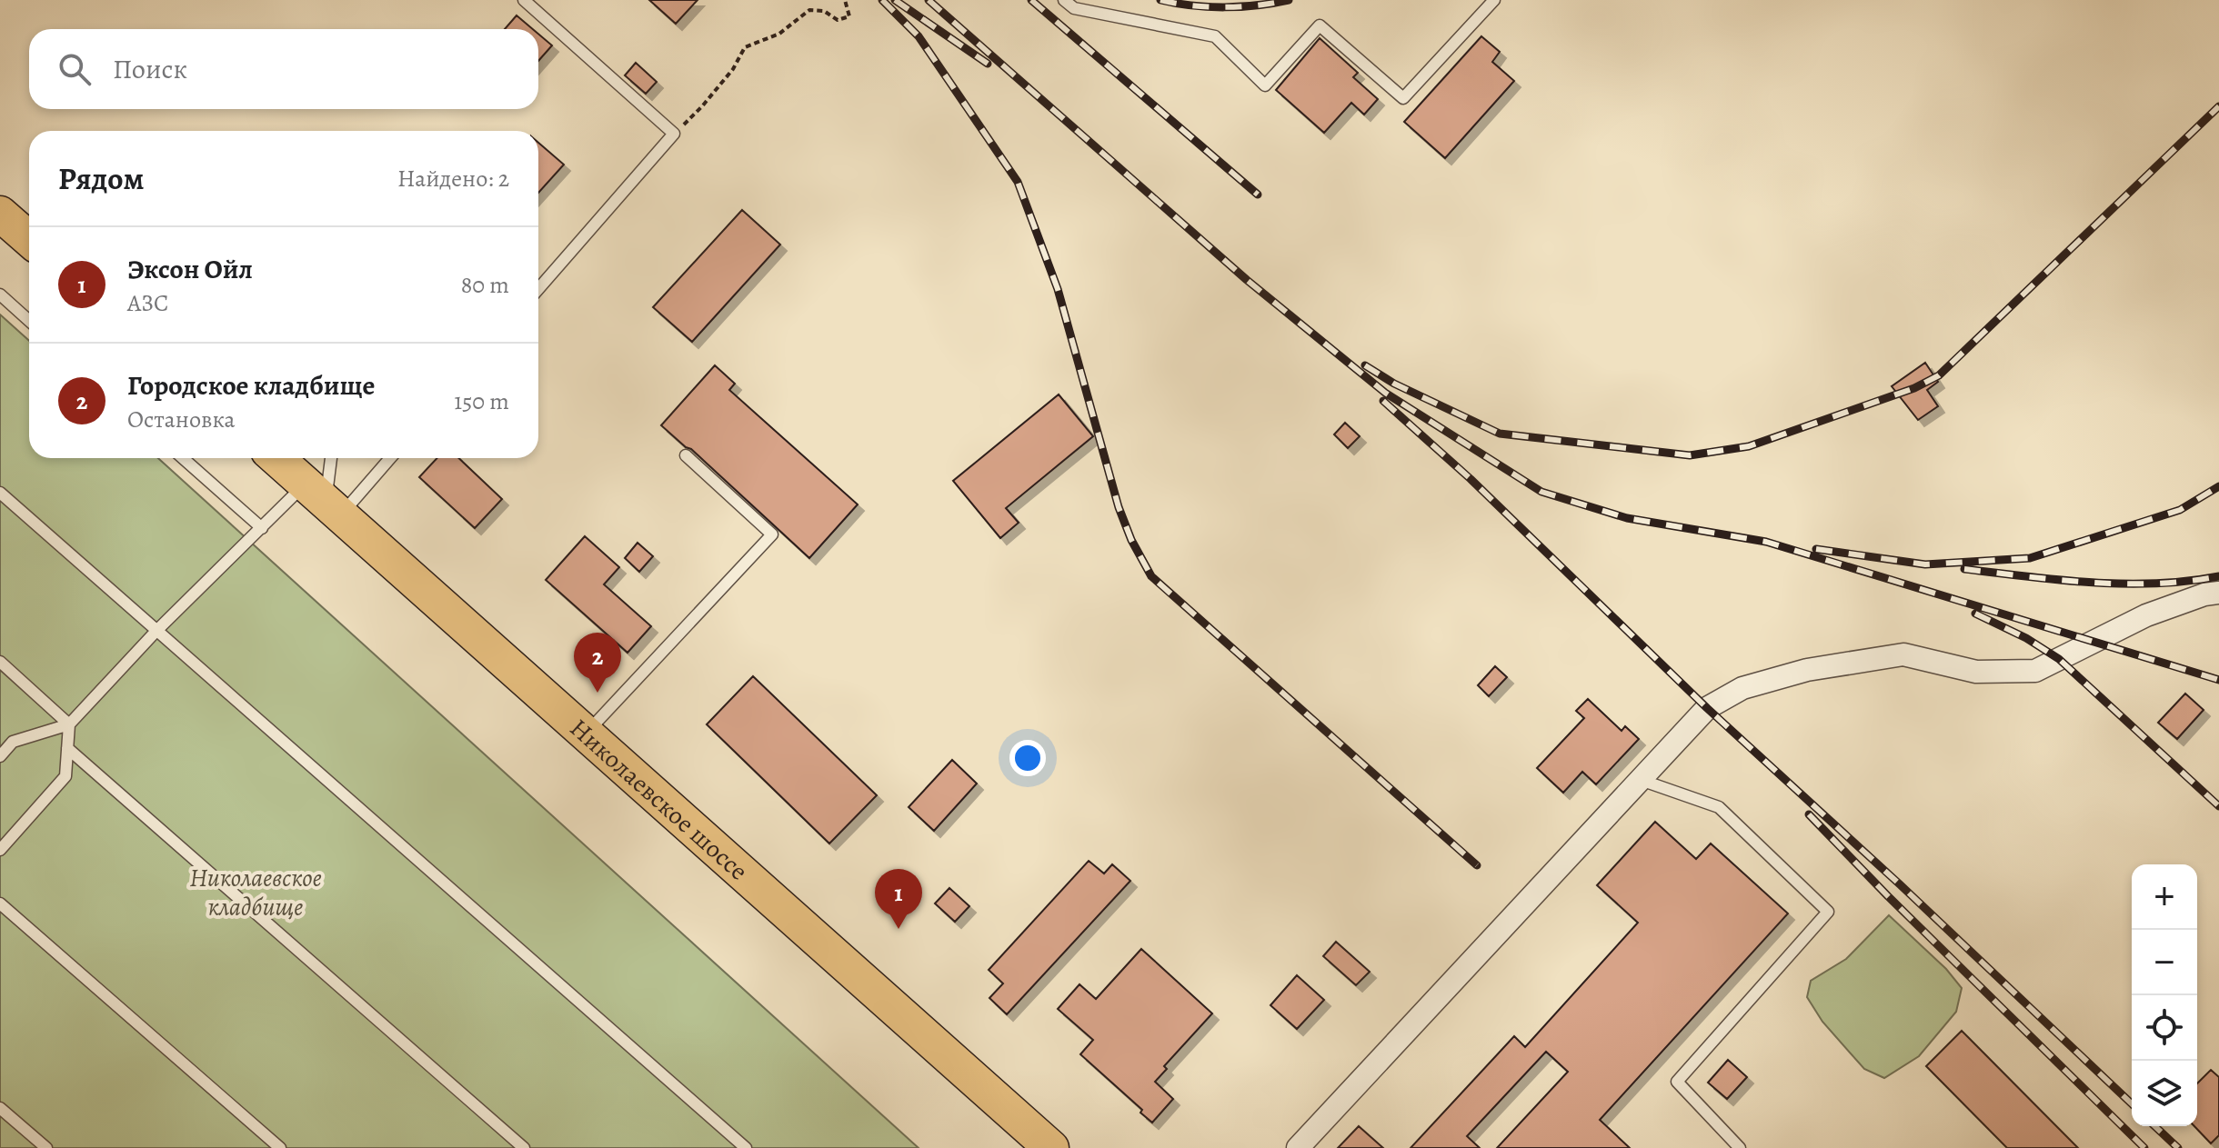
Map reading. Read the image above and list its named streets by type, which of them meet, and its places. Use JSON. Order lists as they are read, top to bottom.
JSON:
{
  "streets": {
    "main road": ["Николаевское шоссе"]
  },
  "parks": ["Николаевское кладбище"],
  "page": {
    "search": "Поиск",
    "heading": ["Рядом", "Найдено: 2"],
    "list": [
      {
        "mark": "1",
        "name": "Эксон Ойл",
        "note": "АЗС",
        "value": "80 m"
      },
      {
        "mark": "2",
        "name": "Городское кладбище",
        "note": "Остановка",
        "value": "150 m"
      }
    ],
    "pins": ["2", "1"],
    "map_buttons": ["+", "−"]
  }
}
